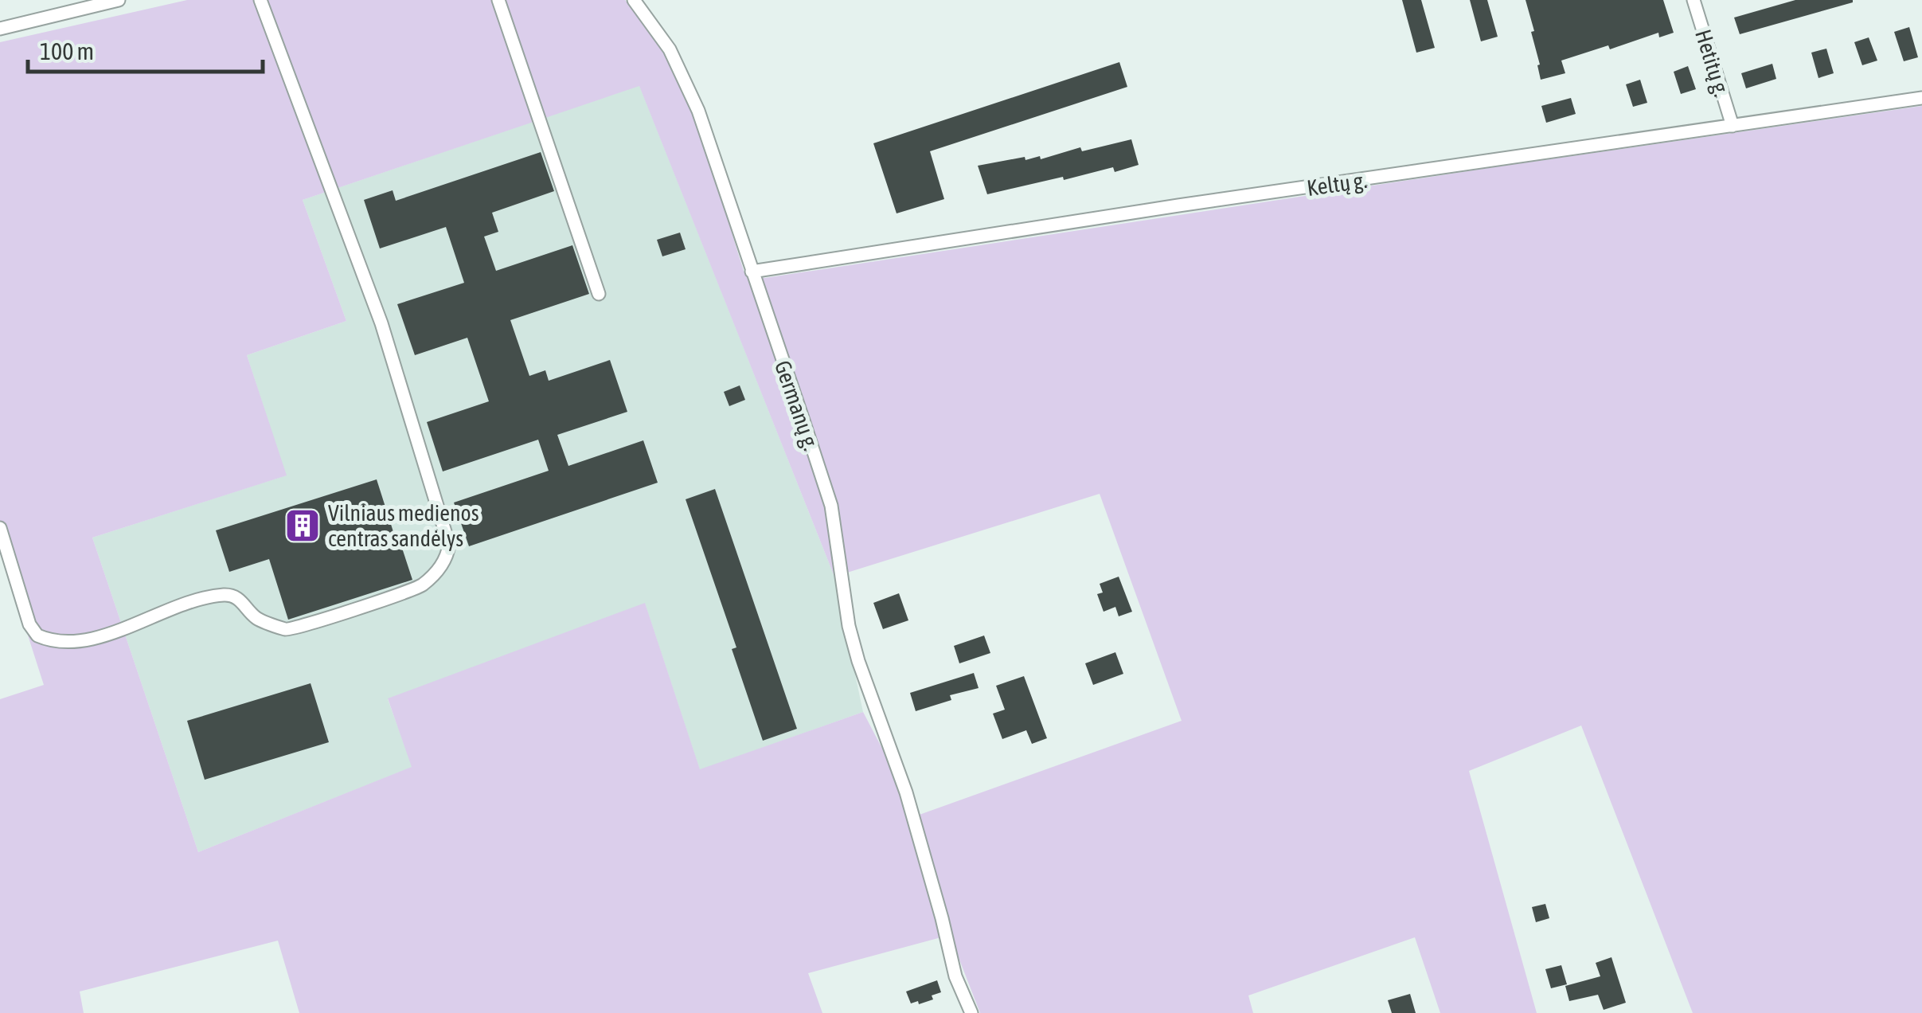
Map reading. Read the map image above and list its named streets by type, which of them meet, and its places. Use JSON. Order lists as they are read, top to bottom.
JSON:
{
  "streets": {
    "street": ["Hetitų g.", "Keltų g.", "Germanų g."]
  },
  "crossings": [
    ["Hetitų g.", "Keltų g."],
    ["Keltų g.", "Germanų g."]
  ],
  "places": {
    "building": ["Vilniaus medienos centras sandėlys"]
  },
  "scale_bar": "100 m"
}
